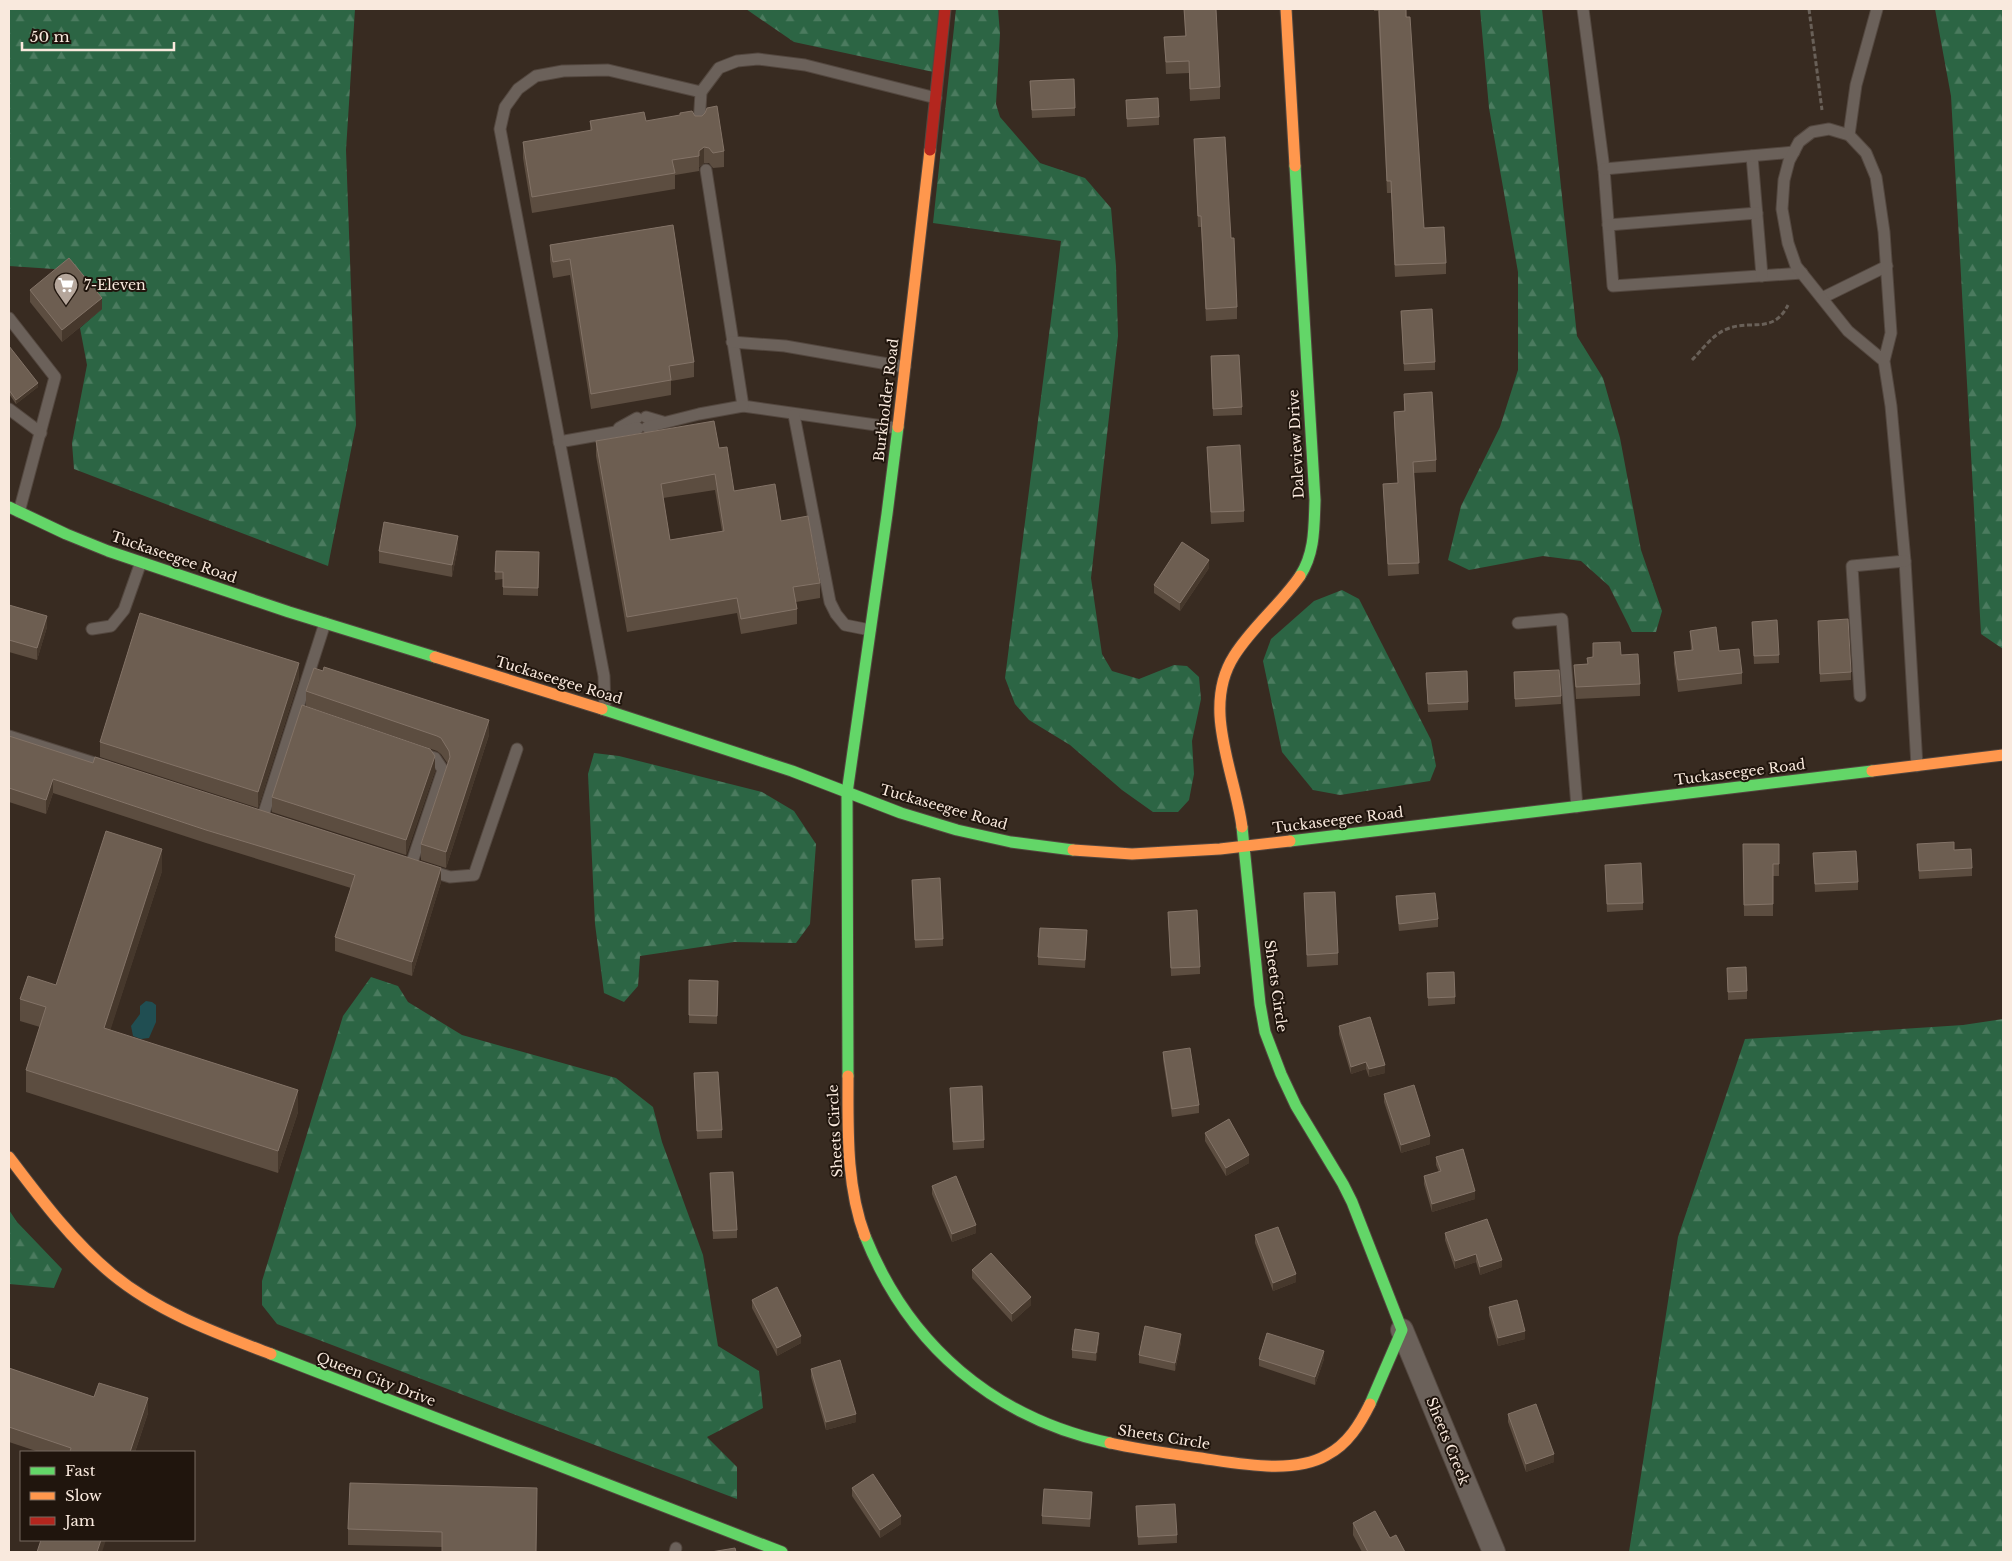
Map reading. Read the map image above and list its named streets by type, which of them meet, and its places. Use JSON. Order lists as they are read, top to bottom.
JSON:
{
  "streets": {
    "street": [
      "Burkholder Road",
      "Daleview Drive",
      "Tuckaseegee Road",
      "Sheets Circle",
      "Queen City Drive",
      "Sheets Creek"
    ]
  },
  "crossings": [
    ["Burkholder Road", "Tuckaseegee Road"],
    ["Burkholder Road", "Sheets Circle"],
    ["Daleview Drive", "Tuckaseegee Road"],
    ["Daleview Drive", "Sheets Circle"],
    ["Tuckaseegee Road", "Sheets Circle"],
    ["Sheets Circle", "Sheets Creek"]
  ],
  "places": {
    "supermarket": ["7-Eleven"]
  },
  "legend": ["Fast", "Slow", "Jam"],
  "scale_bar": "50 m"
}
